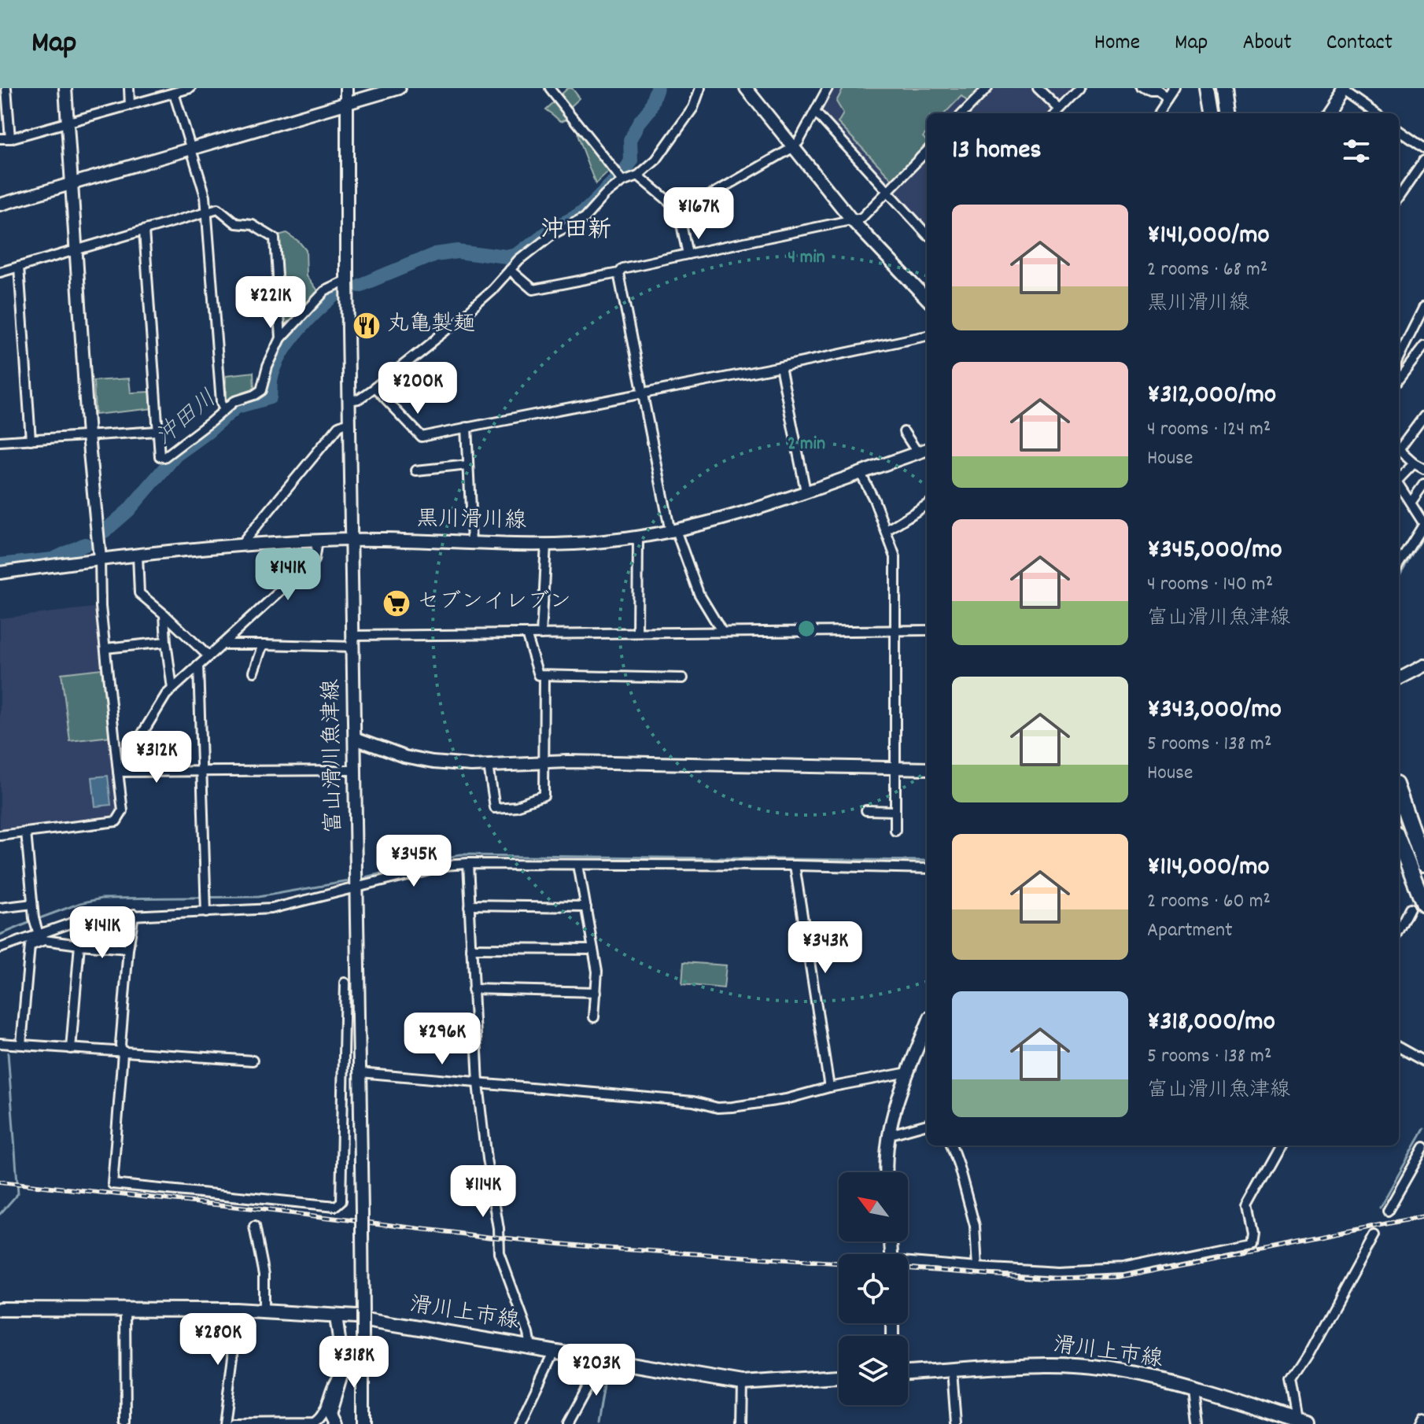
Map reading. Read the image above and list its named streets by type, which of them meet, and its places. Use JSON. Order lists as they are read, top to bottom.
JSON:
{
  "streets": {
    "main road": ["黒川滑川線", "富山滑川魚津線", "滑川上市線"]
  },
  "crossings": [
    ["黒川滑川線", "富山滑川魚津線"]
  ],
  "districts": ["沖田新"],
  "water": ["沖田川"],
  "places": {
    "restaurant": ["丸亀製麺"],
    "supermarket": ["セブンイレブン"]
  },
  "north": "top left",
  "page": {
    "header": "Map",
    "nav": [
      "Home",
      "Map",
      "About",
      "Contact"
    ],
    "heading": "13 homes",
    "price": [
      "¥167K",
      "¥221K",
      "¥200K",
      "¥141K",
      "¥312K",
      "¥345K",
      "¥141K",
      "¥343K",
      "¥296K",
      "¥114K",
      "¥280K",
      "¥318K",
      "¥203K"
    ],
    "list": [
      {
        "name": "¥141,000/mo",
        "note": "2 rooms · 68 m² · 黒川滑川線"
      },
      {
        "name": "¥312,000/mo",
        "note": "4 rooms · 124 m² · House"
      },
      {
        "name": "¥345,000/mo",
        "note": "4 rooms · 140 m² · 富山滑川魚津線"
      },
      {
        "name": "¥343,000/mo",
        "note": "5 rooms · 138 m² · House"
      },
      {
        "name": "¥114,000/mo",
        "note": "2 rooms · 60 m² · Apartment"
      },
      {
        "name": "¥318,000/mo",
        "note": "5 rooms · 138 m² · 富山滑川魚津線"
      }
    ]
  },
  "rings": ["4 min", "2 min"]
}
